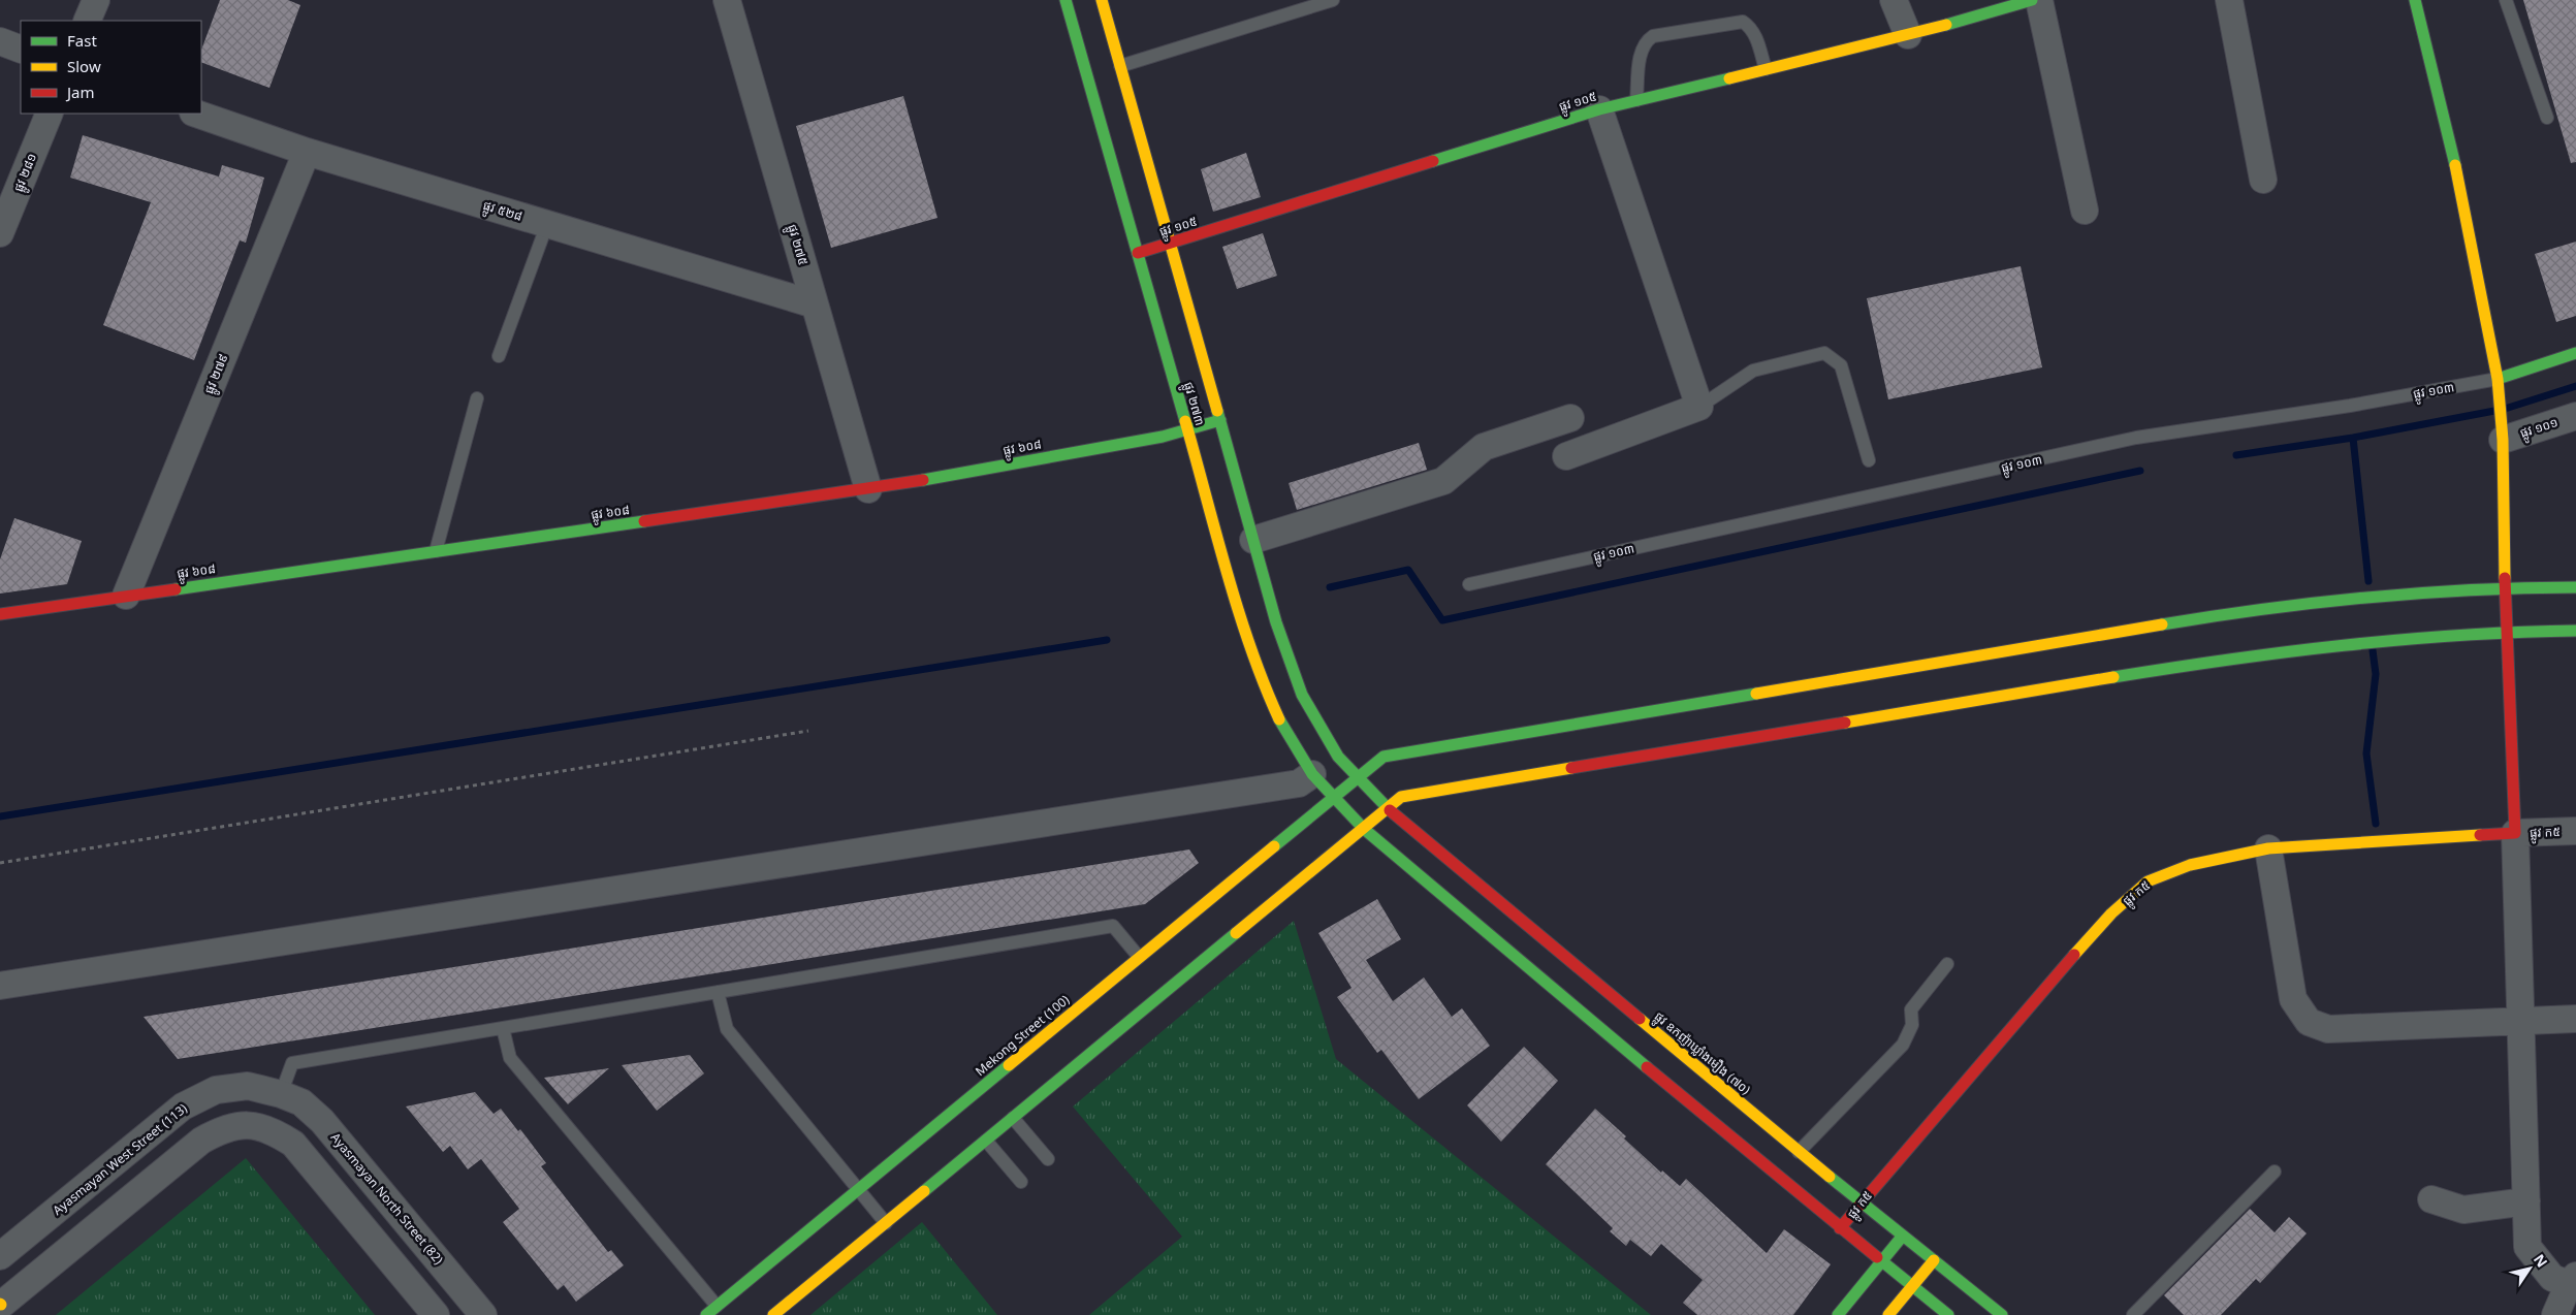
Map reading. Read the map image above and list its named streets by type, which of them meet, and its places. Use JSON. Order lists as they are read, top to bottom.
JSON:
{
  "streets": {
    "street": [
      "ផ្លូវ ១០៥",
      "ផ្លូវ ២៨១",
      "ផ្លូវ ៥២៨",
      "ផ្លូវ ២៧៥",
      "ផ្លូវ ២៧៩",
      "ផ្លូវ ១០៣",
      "ផ្លូវ ២៧៣",
      "ផ្លូវ ១០១",
      "ផ្លូវ ៦០៨",
      "ផ្លូវ ក៥",
      "Mekong Street (100)",
      "ផ្លូវ ឧកញ៉ាឃ្លាំងមឿង (៧០)",
      "Ayasmayan West Street (113)",
      "Ayasmayan North Street (82)"
    ]
  },
  "crossings": [
    ["ផ្លូវ ១០៥", "ផ្លូវ ២៧៣"],
    ["ផ្លូវ ៥២៨", "ផ្លូវ ២៧៥"],
    ["ផ្លូវ ៥២៨", "ផ្លូវ ២៧៩"],
    ["ផ្លូវ ២៧៥", "ផ្លូវ ៦០៨"],
    ["ផ្លូវ ២៧៩", "ផ្លូវ ៦០៨"],
    ["ផ្លូវ ២៧៣", "ផ្លូវ ៦០៨"],
    ["ផ្លូវ ២៧៣", "Mekong Street (100)"],
    ["ផ្លូវ ២៧៣", "ផ្លូវ ឧកញ៉ាឃ្លាំងមឿង (៧០)"],
    ["ផ្លូវ ក៥", "ផ្លូវ ឧកញ៉ាឃ្លាំងមឿង (៧០)"],
    ["Mekong Street (100)", "ផ្លូវ ឧកញ៉ាឃ្លាំងមឿង (៧០)"],
    ["Ayasmayan West Street (113)", "Ayasmayan North Street (82)"]
  ],
  "legend": ["Fast", "Slow", "Jam"],
  "north": "top right"
}
